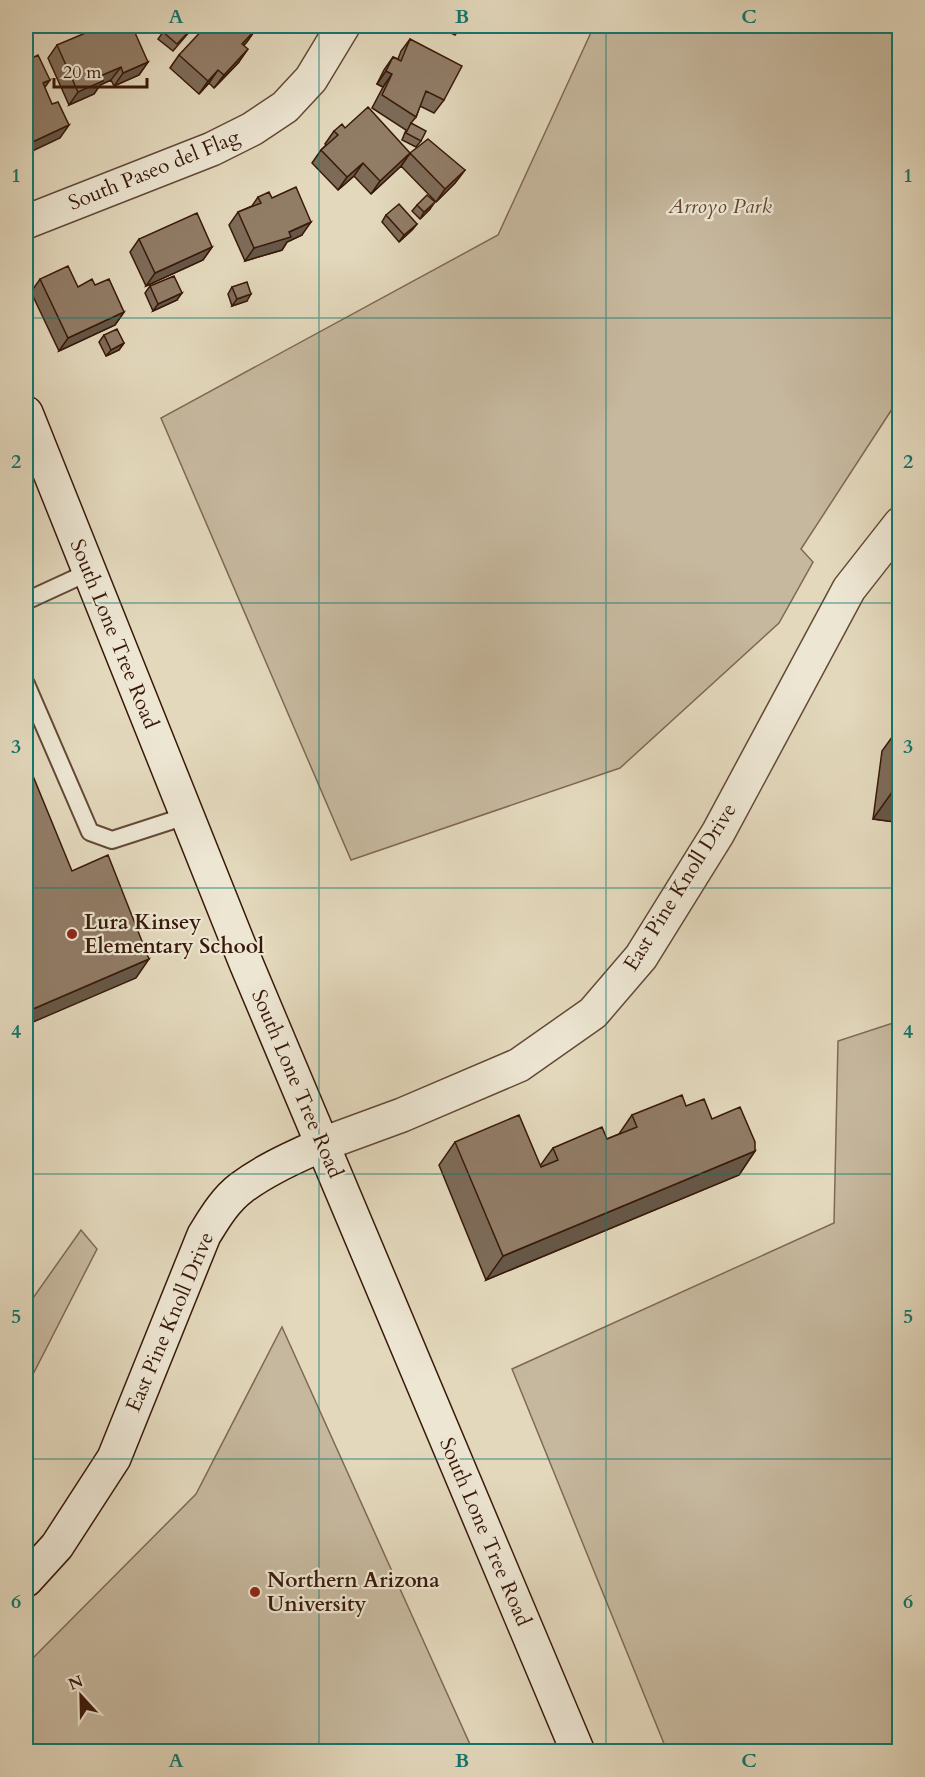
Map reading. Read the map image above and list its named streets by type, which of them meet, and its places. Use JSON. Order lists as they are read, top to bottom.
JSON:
{
  "streets": {
    "street": ["South Paseo del Flag", "South Lone Tree Road", "East Pine Knoll Drive"]
  },
  "crossings": [
    ["South Lone Tree Road", "East Pine Knoll Drive"]
  ],
  "parks": ["Arroyo Park"],
  "places": ["Lura Kinsey Elementary School", "Northern Arizona University"],
  "scale_bar": "20 m",
  "north": "top",
  "grid": {
    "columns": ["A", "B", "C"],
    "rows": [
      "1",
      "2",
      "3",
      "4",
      "5",
      "6"
    ]
  }
}
